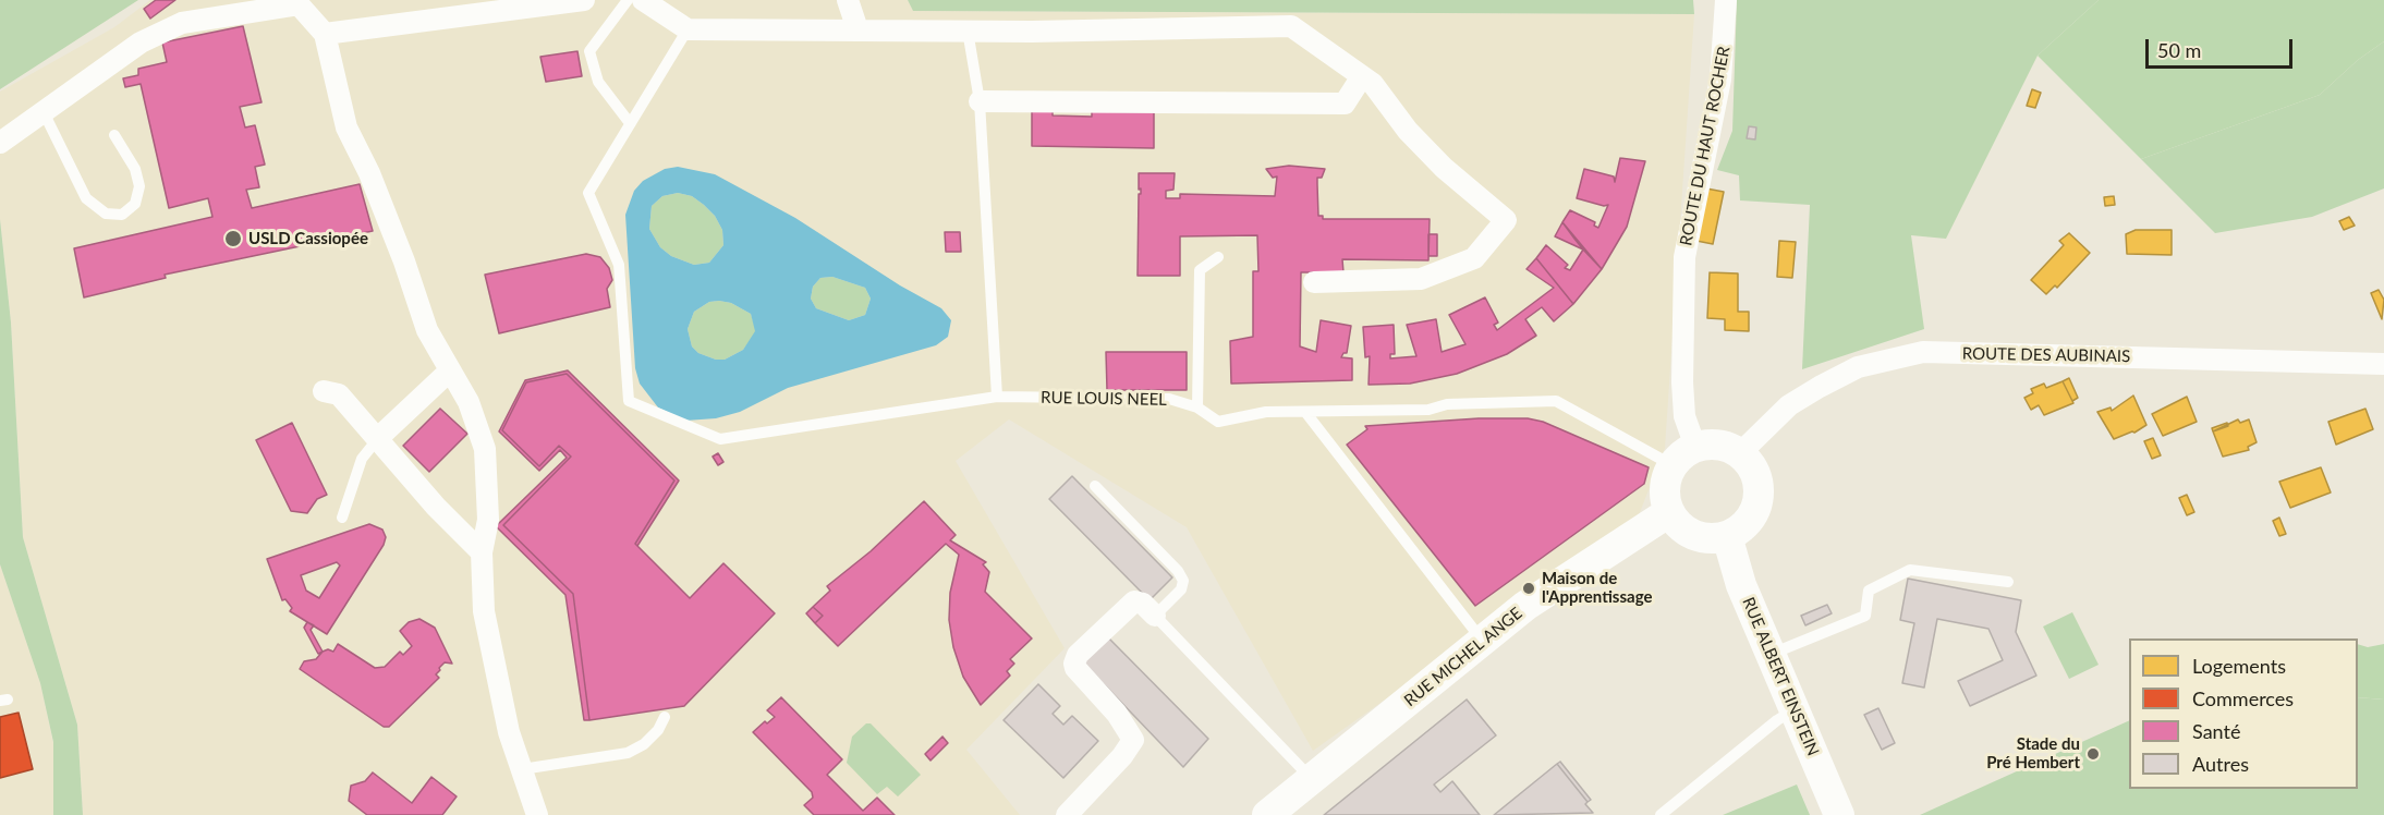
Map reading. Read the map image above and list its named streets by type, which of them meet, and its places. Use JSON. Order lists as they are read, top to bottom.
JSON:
{
  "streets": {
    "street": [
      "ROUTE DU HAUT ROCHER",
      "ROUTE DES AUBINAIS",
      "RUE MICHEL ANGE",
      "RUE ALBERT EINSTEIN"
    ],
    "lane": ["RUE LOUIS NEEL"]
  },
  "crossings": [
    ["ROUTE DU HAUT ROCHER", "ROUTE DES AUBINAIS"],
    ["ROUTE DU HAUT ROCHER", "RUE LOUIS NEEL"],
    ["ROUTE DU HAUT ROCHER", "RUE MICHEL ANGE"],
    ["ROUTE DU HAUT ROCHER", "RUE ALBERT EINSTEIN"],
    ["ROUTE DES AUBINAIS", "RUE LOUIS NEEL"],
    ["ROUTE DES AUBINAIS", "RUE MICHEL ANGE"],
    ["ROUTE DES AUBINAIS", "RUE ALBERT EINSTEIN"],
    ["RUE LOUIS NEEL", "RUE MICHEL ANGE"],
    ["RUE LOUIS NEEL", "RUE ALBERT EINSTEIN"],
    ["RUE MICHEL ANGE", "RUE ALBERT EINSTEIN"]
  ],
  "places": ["USLD Cassiopée", "Maison de l'Apprentissage", "Stade du Pré Hembert"],
  "legend": [
    "Logements",
    "Commerces",
    "Santé",
    "Autres"
  ],
  "scale_bar": "50 m"
}
